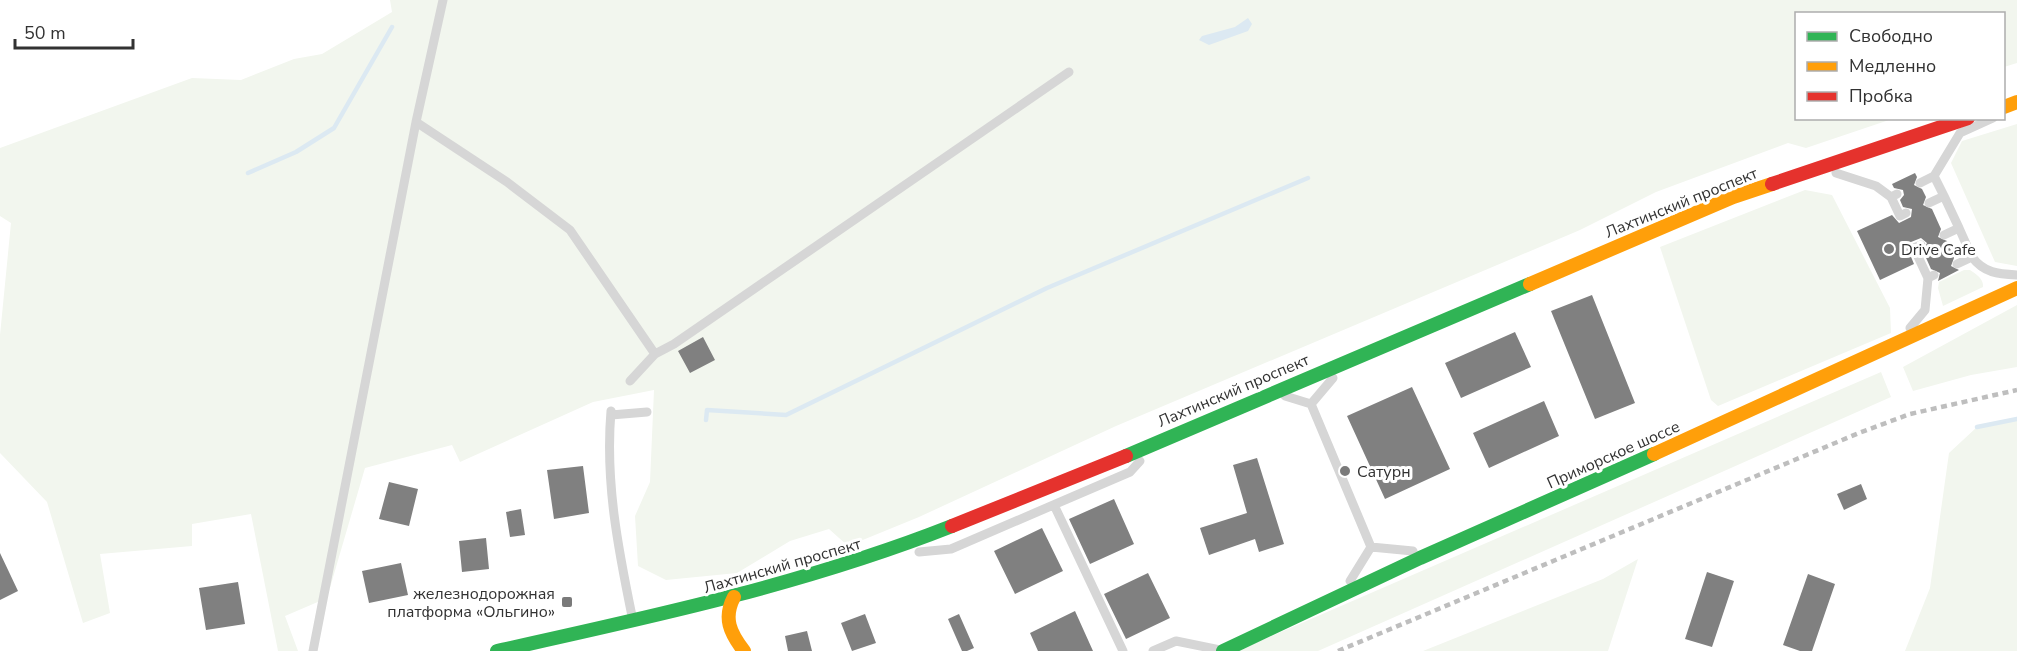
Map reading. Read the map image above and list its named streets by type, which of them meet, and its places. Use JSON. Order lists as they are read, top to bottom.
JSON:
{
  "streets": {
    "main road": ["Лахтинский проспект", "Приморское шоссе"]
  },
  "places": {
    "other": ["Drive Cafe", "Сатурн"],
    "transit": ["железнодорожная платформа «Ольгино»"]
  },
  "legend": ["Свободно", "Медленно", "Пробка"],
  "scale_bar": "50 m"
}
